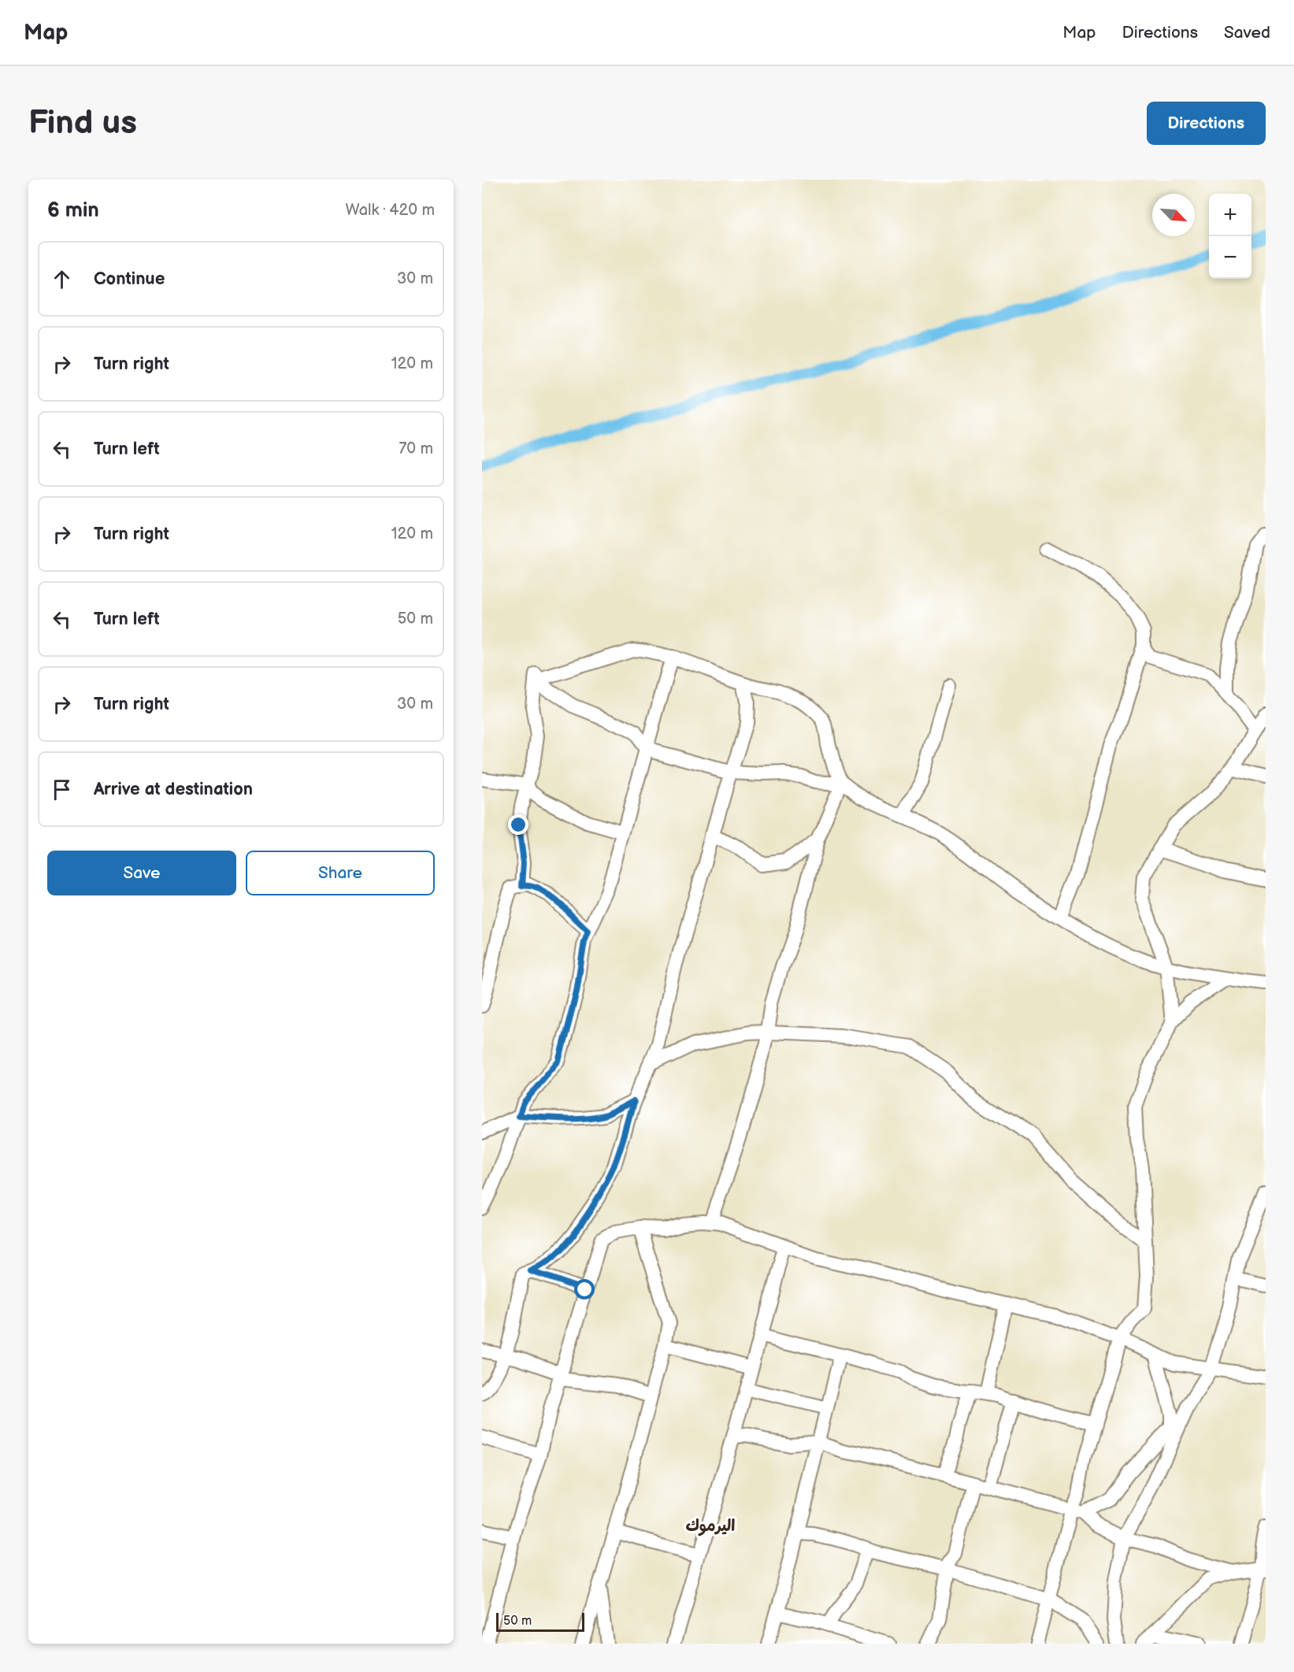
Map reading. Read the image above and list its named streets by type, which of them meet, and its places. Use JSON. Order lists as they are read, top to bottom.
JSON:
{
  "districts": ["اليرموك"],
  "scale_bar": "50 m",
  "north": "bottom right",
  "page": {
    "header": "Map",
    "nav": ["Map", "Directions", "Saved"],
    "buttons": [
      "Directions",
      ["Save", "Share"]
    ],
    "title": "Find us",
    "heading": ["6 min", "Walk · 420 m"],
    "map_buttons": ["+", "−"],
    "list": [
      ["Continue", "30 m"],
      ["Turn right", "120 m"],
      ["Turn left", "70 m"],
      ["Turn right", "120 m"],
      ["Turn left", "50 m"],
      ["Turn right", "30 m"],
      "Arrive at destination"
    ],
    "scale": "50 m"
  }
}
